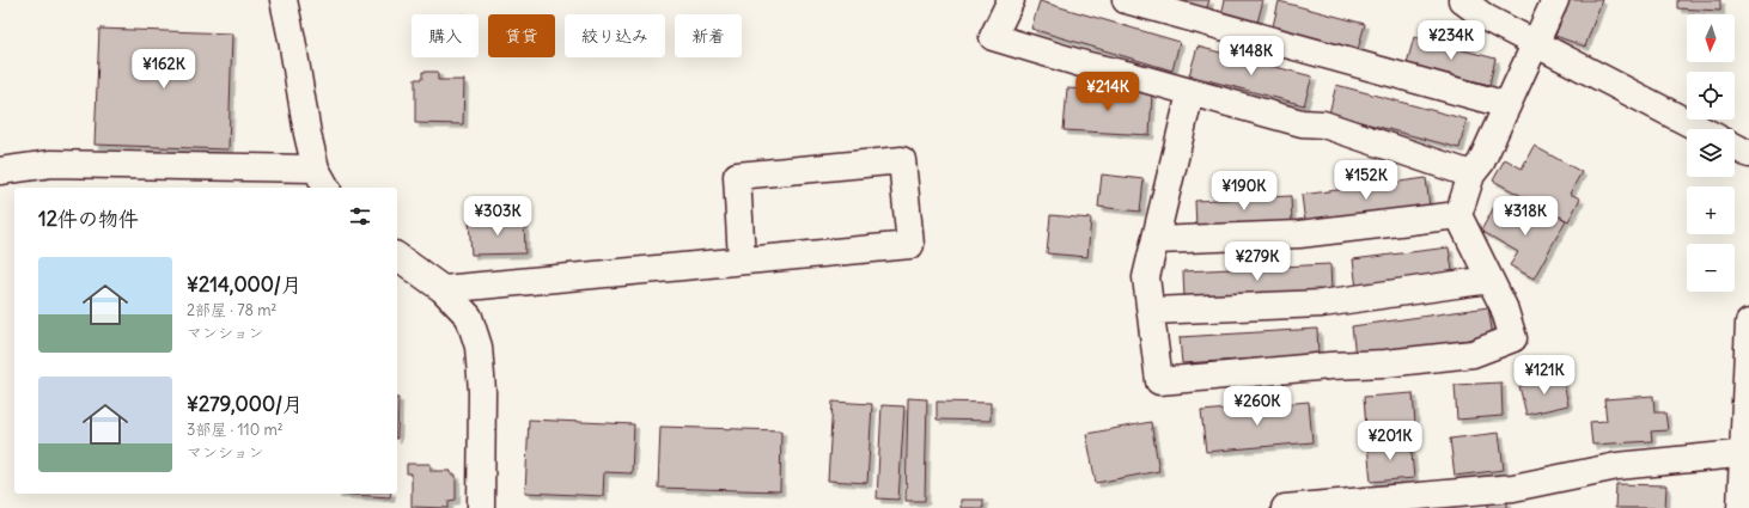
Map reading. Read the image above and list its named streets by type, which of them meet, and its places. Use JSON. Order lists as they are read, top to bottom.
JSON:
{
  "north": "bottom",
  "page": {
    "map_buttons": ["+", "−"],
    "chip": [
      "購入",
      "賃貸",
      "絞り込み",
      "新着"
    ],
    "price": [
      "¥234K",
      "¥148K",
      "¥162K",
      "¥214K",
      "¥152K",
      "¥190K",
      "¥303K",
      "¥318K",
      "¥279K",
      "¥121K",
      "¥260K",
      "¥201K"
    ],
    "heading": "12件の物件",
    "list": [
      {
        "name": "¥214,000/月",
        "note": "2部屋 · 78 m² · マンション"
      },
      {
        "name": "¥279,000/月",
        "note": "3部屋 · 110 m² · マンション"
      }
    ]
  }
}
